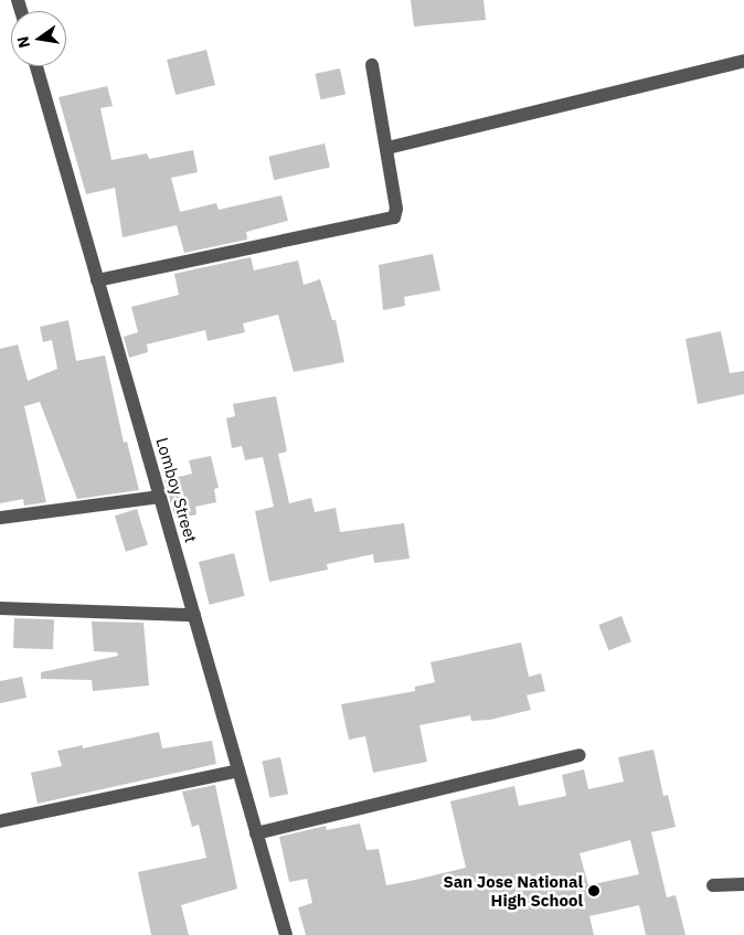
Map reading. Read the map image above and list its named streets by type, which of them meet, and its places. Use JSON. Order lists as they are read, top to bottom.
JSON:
{
  "streets": {
    "street": ["Lomboy Street"]
  },
  "places": ["San Jose National High School"],
  "north": "left"
}
